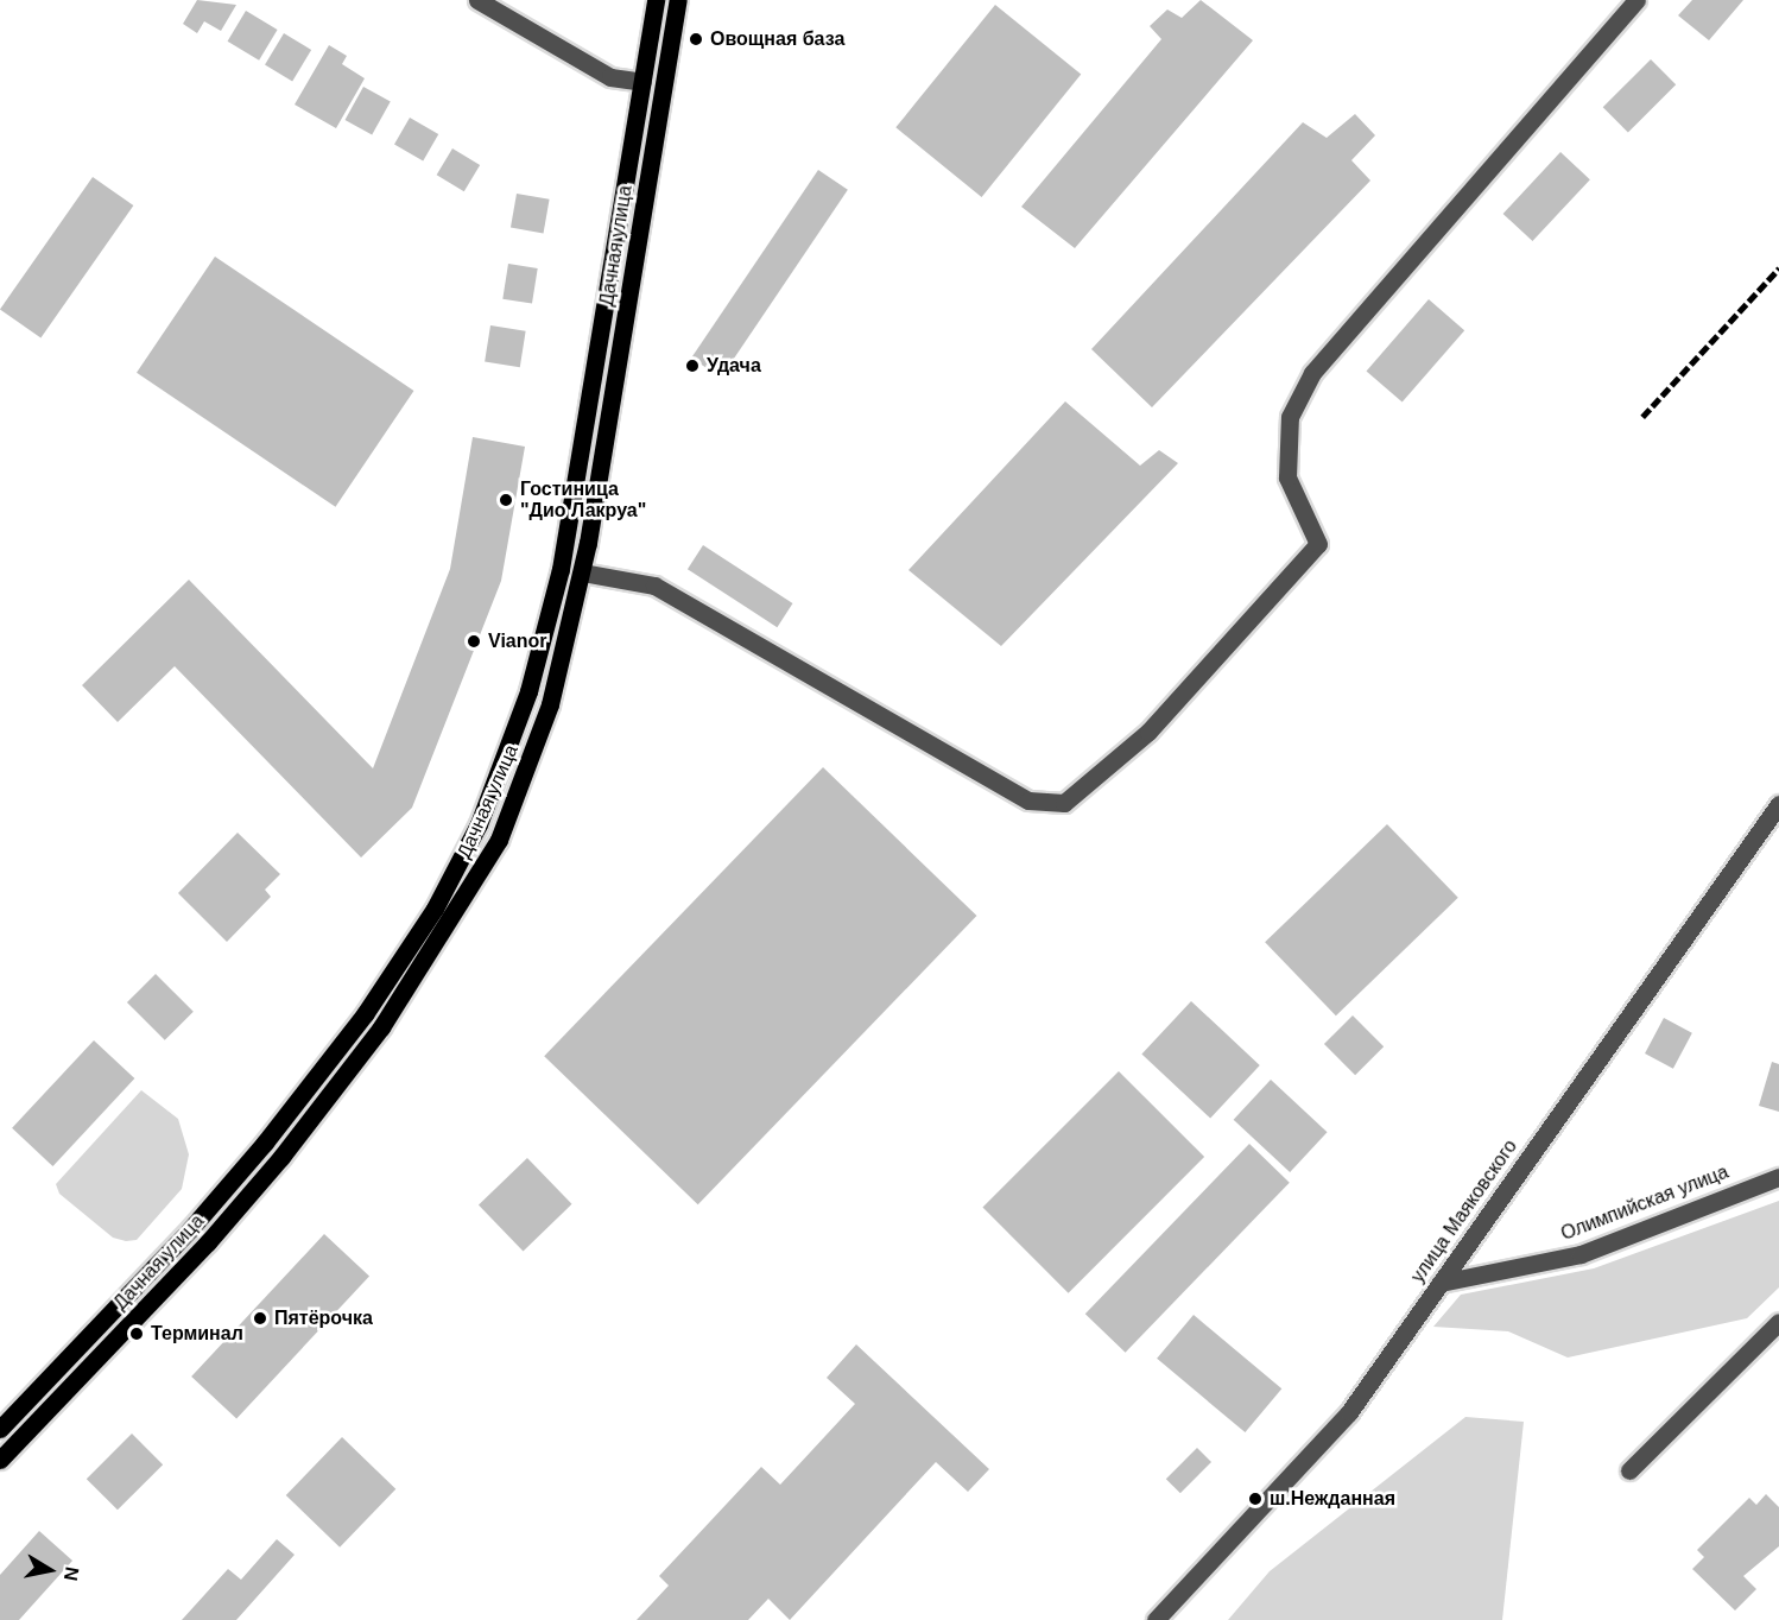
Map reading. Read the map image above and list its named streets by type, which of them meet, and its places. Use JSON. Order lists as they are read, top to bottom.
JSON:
{
  "streets": {
    "main road": ["Дачная улица"],
    "street": ["Олимпийская улица", "улица Маяковского"]
  },
  "crossings": [
    ["Олимпийская улица", "улица Маяковского"]
  ],
  "places": [
    "Овощная база",
    "Удача",
    "Гостиница \"Дио Лакруа\"",
    "Vianor",
    "Пятёрочка",
    "Терминал",
    "ш.Нежданная"
  ],
  "north": "right"
}
